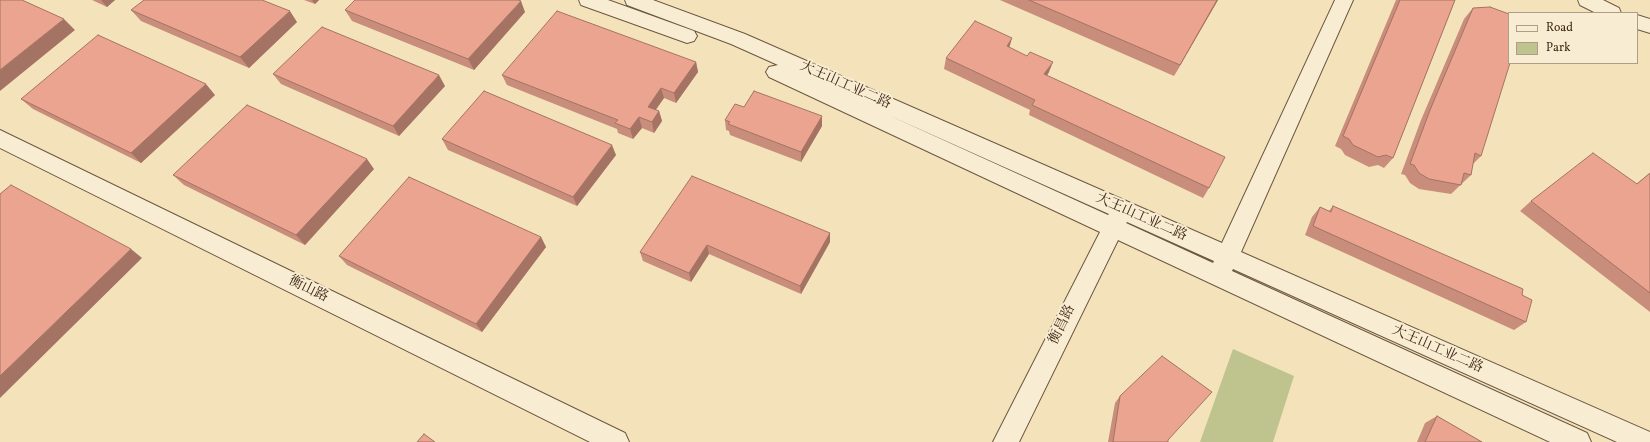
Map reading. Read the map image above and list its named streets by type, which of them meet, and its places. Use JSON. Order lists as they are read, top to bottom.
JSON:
{
  "streets": {
    "street": ["大王山工业二路", "衡山路", "衡昌路"]
  },
  "crossings": [
    ["大王山工业二路", "衡昌路"]
  ],
  "legend": ["Road", "Park"]
}
